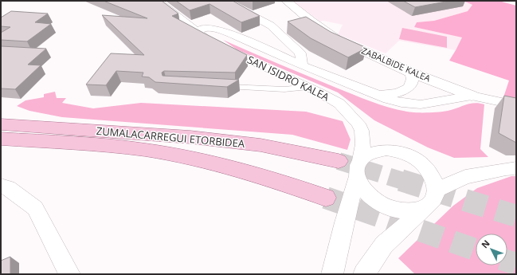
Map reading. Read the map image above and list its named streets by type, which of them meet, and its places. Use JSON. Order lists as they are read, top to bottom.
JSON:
{
  "streets": {
    "main road": ["ZUMALACARREGUI ETORBIDEA"],
    "street": ["ZABALBIDE KALEA", "SAN ISIDRO KALEA"]
  },
  "crossings": [
    ["ZABALBIDE KALEA", "SAN ISIDRO KALEA"]
  ],
  "north": "top left"
}
